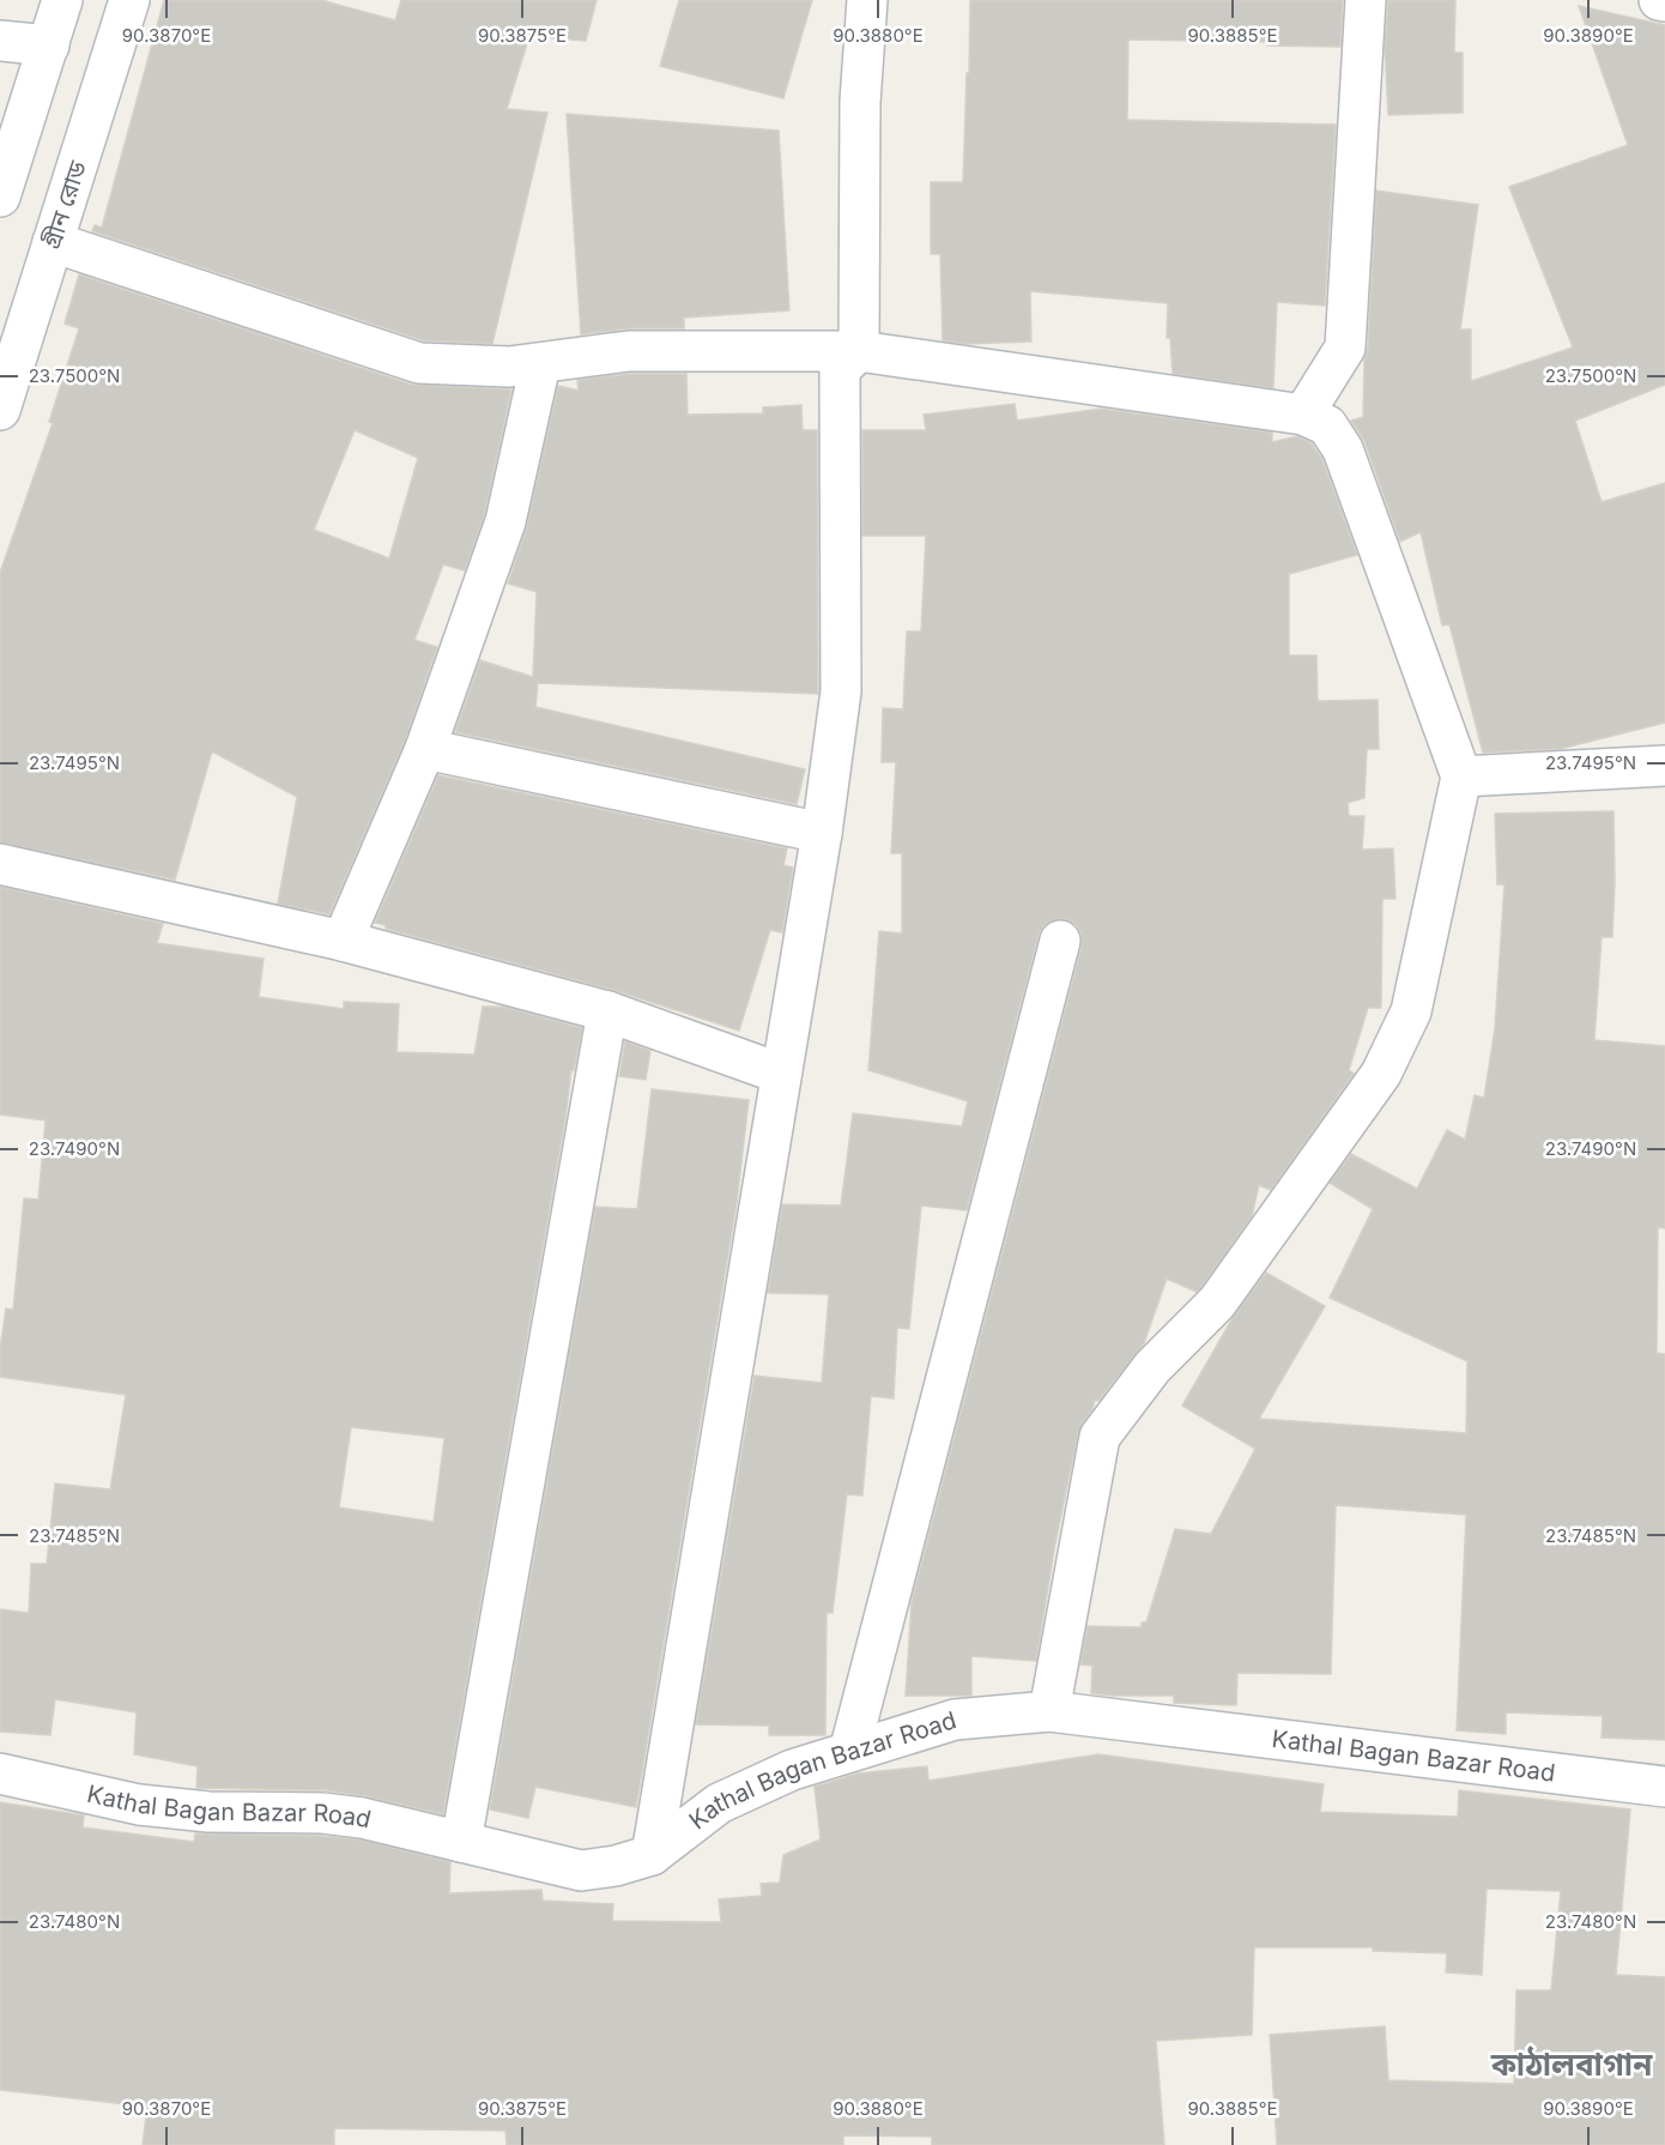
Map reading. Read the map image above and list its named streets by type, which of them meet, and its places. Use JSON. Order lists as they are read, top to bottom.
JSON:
{
  "streets": {
    "street": ["গ্রীন রোড", "Kathal Bagan Bazar Road"]
  },
  "districts": ["কাঠালবাগান"],
  "coordinates": [
    "90.3870°E",
    "90.3875°E",
    "90.3880°E",
    "90.3885°E",
    "90.3890°E",
    "23.7500°N",
    "23.7495°N",
    "23.7490°N",
    "23.7485°N",
    "23.7480°N"
  ]
}
